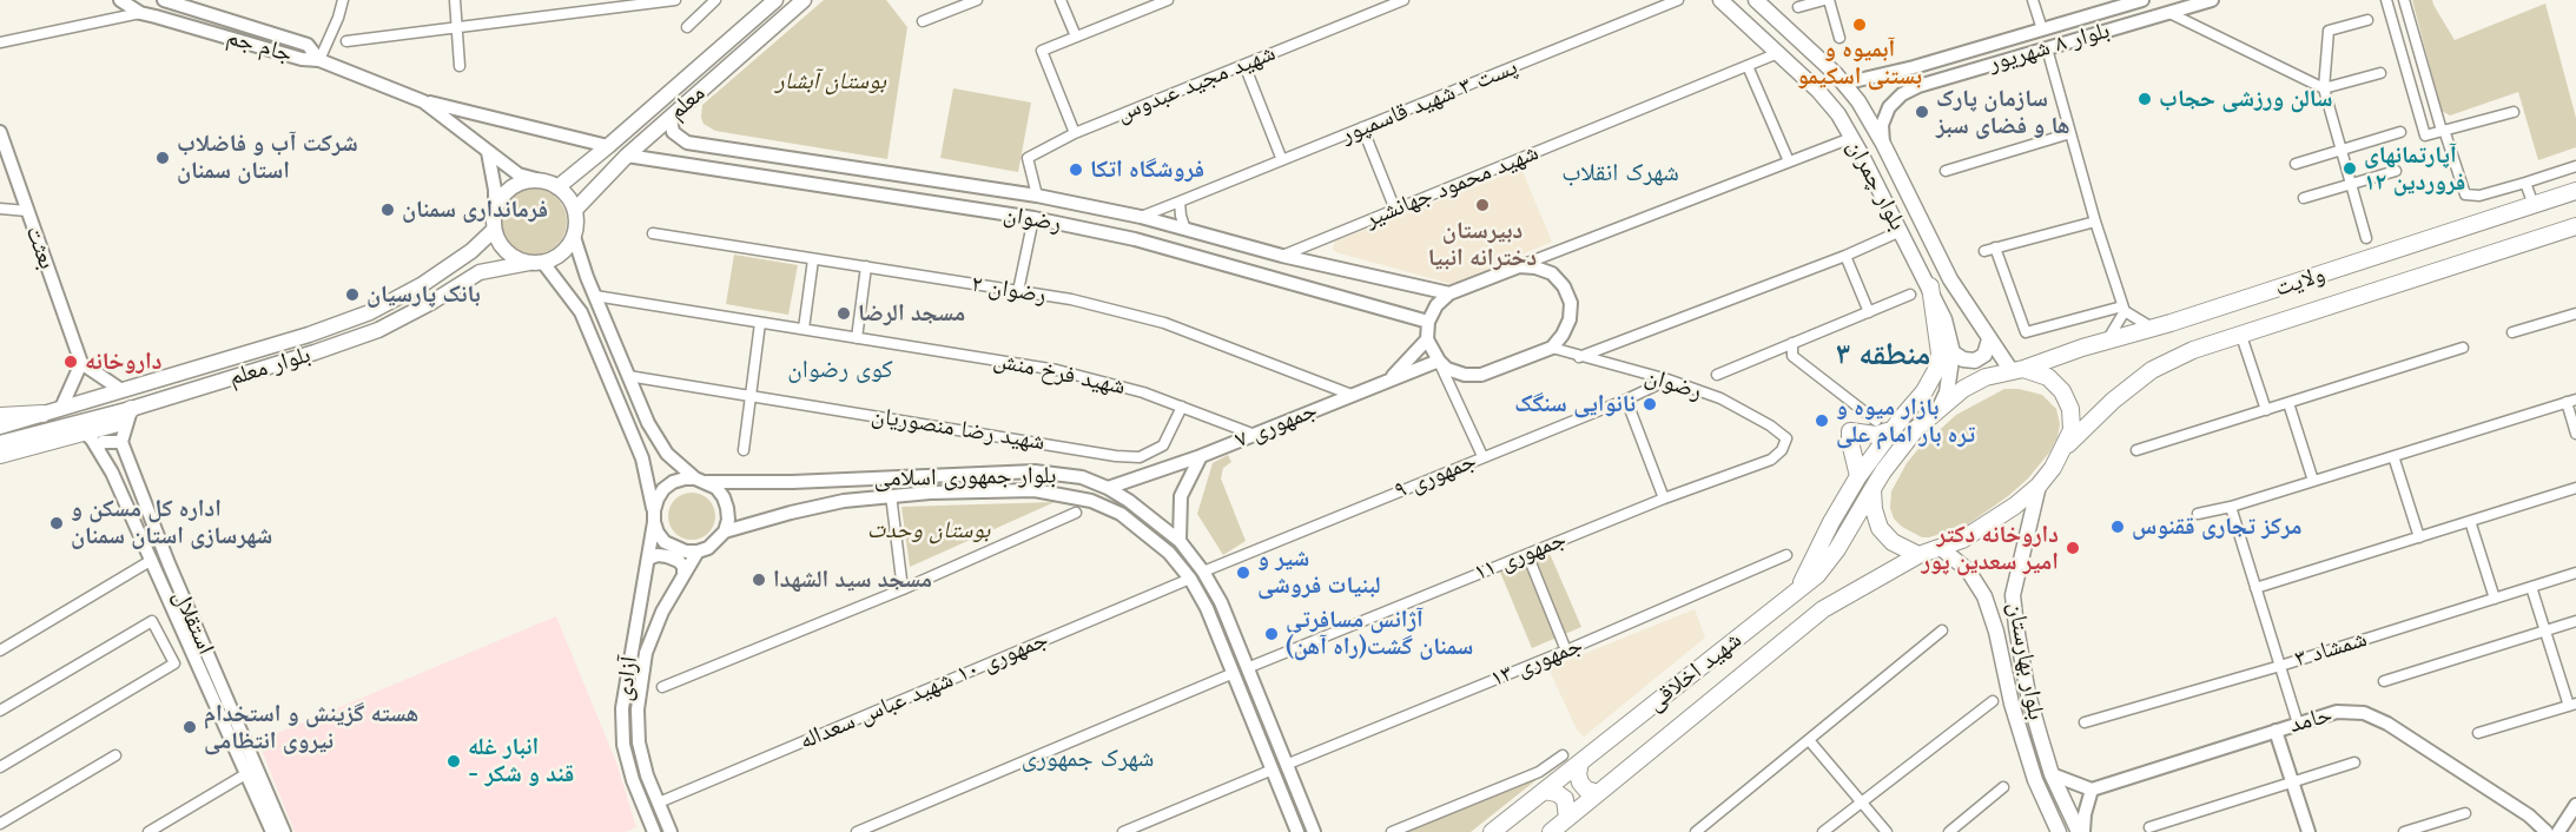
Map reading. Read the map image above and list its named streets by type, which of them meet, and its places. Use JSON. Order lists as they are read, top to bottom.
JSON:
{
  "streets": {
    "main road": [
      "معلم",
      "بلوار چمران",
      "ولایت",
      "بلوار معلم",
      "بلوار بهارستان",
      "شهید اخلاقی"
    ],
    "street": [
      "جام جم",
      "بلوار ۸ شهریور",
      "شهید مجید عبدوس",
      "پست ۳ شهید قاسمپور",
      "شهید محمود جهانشیر",
      "رضوان",
      "بعثت",
      "رضوان ۲",
      "شهید فرخ منش",
      "جمهوری ۷",
      "شهید رضا منصوریان",
      "جمهوری ۹",
      "بلوار جمهوری اسلامی",
      "جمهوری ۱۱",
      "استقلال",
      "شمشاد ۳",
      "جمهوری ۱۳",
      "آزادی",
      "جمهوری ۱۰ شهید عباس سعداله",
      "حامد"
    ]
  },
  "crossings": [
    ["بلوار ۸ شهریور", "بلوار چمران"],
    ["شهید مجید عبدوس", "رضوان"],
    ["پست ۳ شهید قاسمپور", "رضوان"],
    ["معلم", "رضوان"],
    ["معلم", "بلوار معلم"],
    ["بلوار چمران", "شهید محمود جهانشیر"],
    ["بلوار چمران", "ولایت"],
    ["بلوار چمران", "شهید اخلاقی"],
    ["شهید محمود جهانشیر", "رضوان"],
    ["رضوان", "جمهوری ۷"],
    ["رضوان", "جمهوری ۹"],
    ["رضوان", "جمهوری ۱۱"],
    ["ولایت", "شهید اخلاقی"],
    ["رضوان ۲", "جمهوری ۷"],
    ["شهید فرخ منش", "جمهوری ۷"],
    ["شهید فرخ منش", "شهید رضا منصوریان"],
    ["جمهوری ۷", "بلوار جمهوری اسلامی"],
    ["جمهوری ۹", "بلوار جمهوری اسلامی"],
    ["بلوار جمهوری اسلامی", "جمهوری ۱۱"],
    ["بلوار جمهوری اسلامی", "جمهوری ۱۳"],
    ["بلوار جمهوری اسلامی", "آزادی"],
    ["بلوار جمهوری اسلامی", "جمهوری ۱۰ شهید عباس سعداله"],
    ["بلوار بهارستان", "شهید اخلاقی"],
    ["آزادی", "جمهوری ۱۰ شهید عباس سعداله"]
  ],
  "districts": [
    "شهرک انقلاب",
    "منطقه ۳",
    "کوی رضوان",
    "شهرک جمهوری"
  ],
  "parks": ["بوستان آبشار", "بوستان وحدت"],
  "places": [
    "آبمیوه و بستنی اسکیمو",
    "سالن ورزشی حجاب",
    "سازمان پارک ها و فضای سبز",
    "شرکت آب و فاضلاب استان سمنان",
    "آپارتمانهای ۱۲ فروردین",
    "فروشگاه اتکا",
    "دبیرستان دخترانه انبیا",
    "فرمانداری سمنان",
    "بانک پارسیان",
    "مسجد الرضا",
    "داروخانه",
    "نانوایی سنگک",
    "بازار میوه و تره بار امام علی",
    "اداره کل مسکن و شهرسازی استان سمنان",
    "مرکز تجاری ققنوس",
    "داروخانه دکتر امیر سعدین پور",
    "شیر و لبنیات فروشی",
    "مسجد سید الشهدا",
    "آژانس مسافرتی سمنان گشت(راه آهن)",
    "هسته گزینش و استخدام نیروی انتظامی",
    "انبار غله - قند و شکر"
  ]
}
